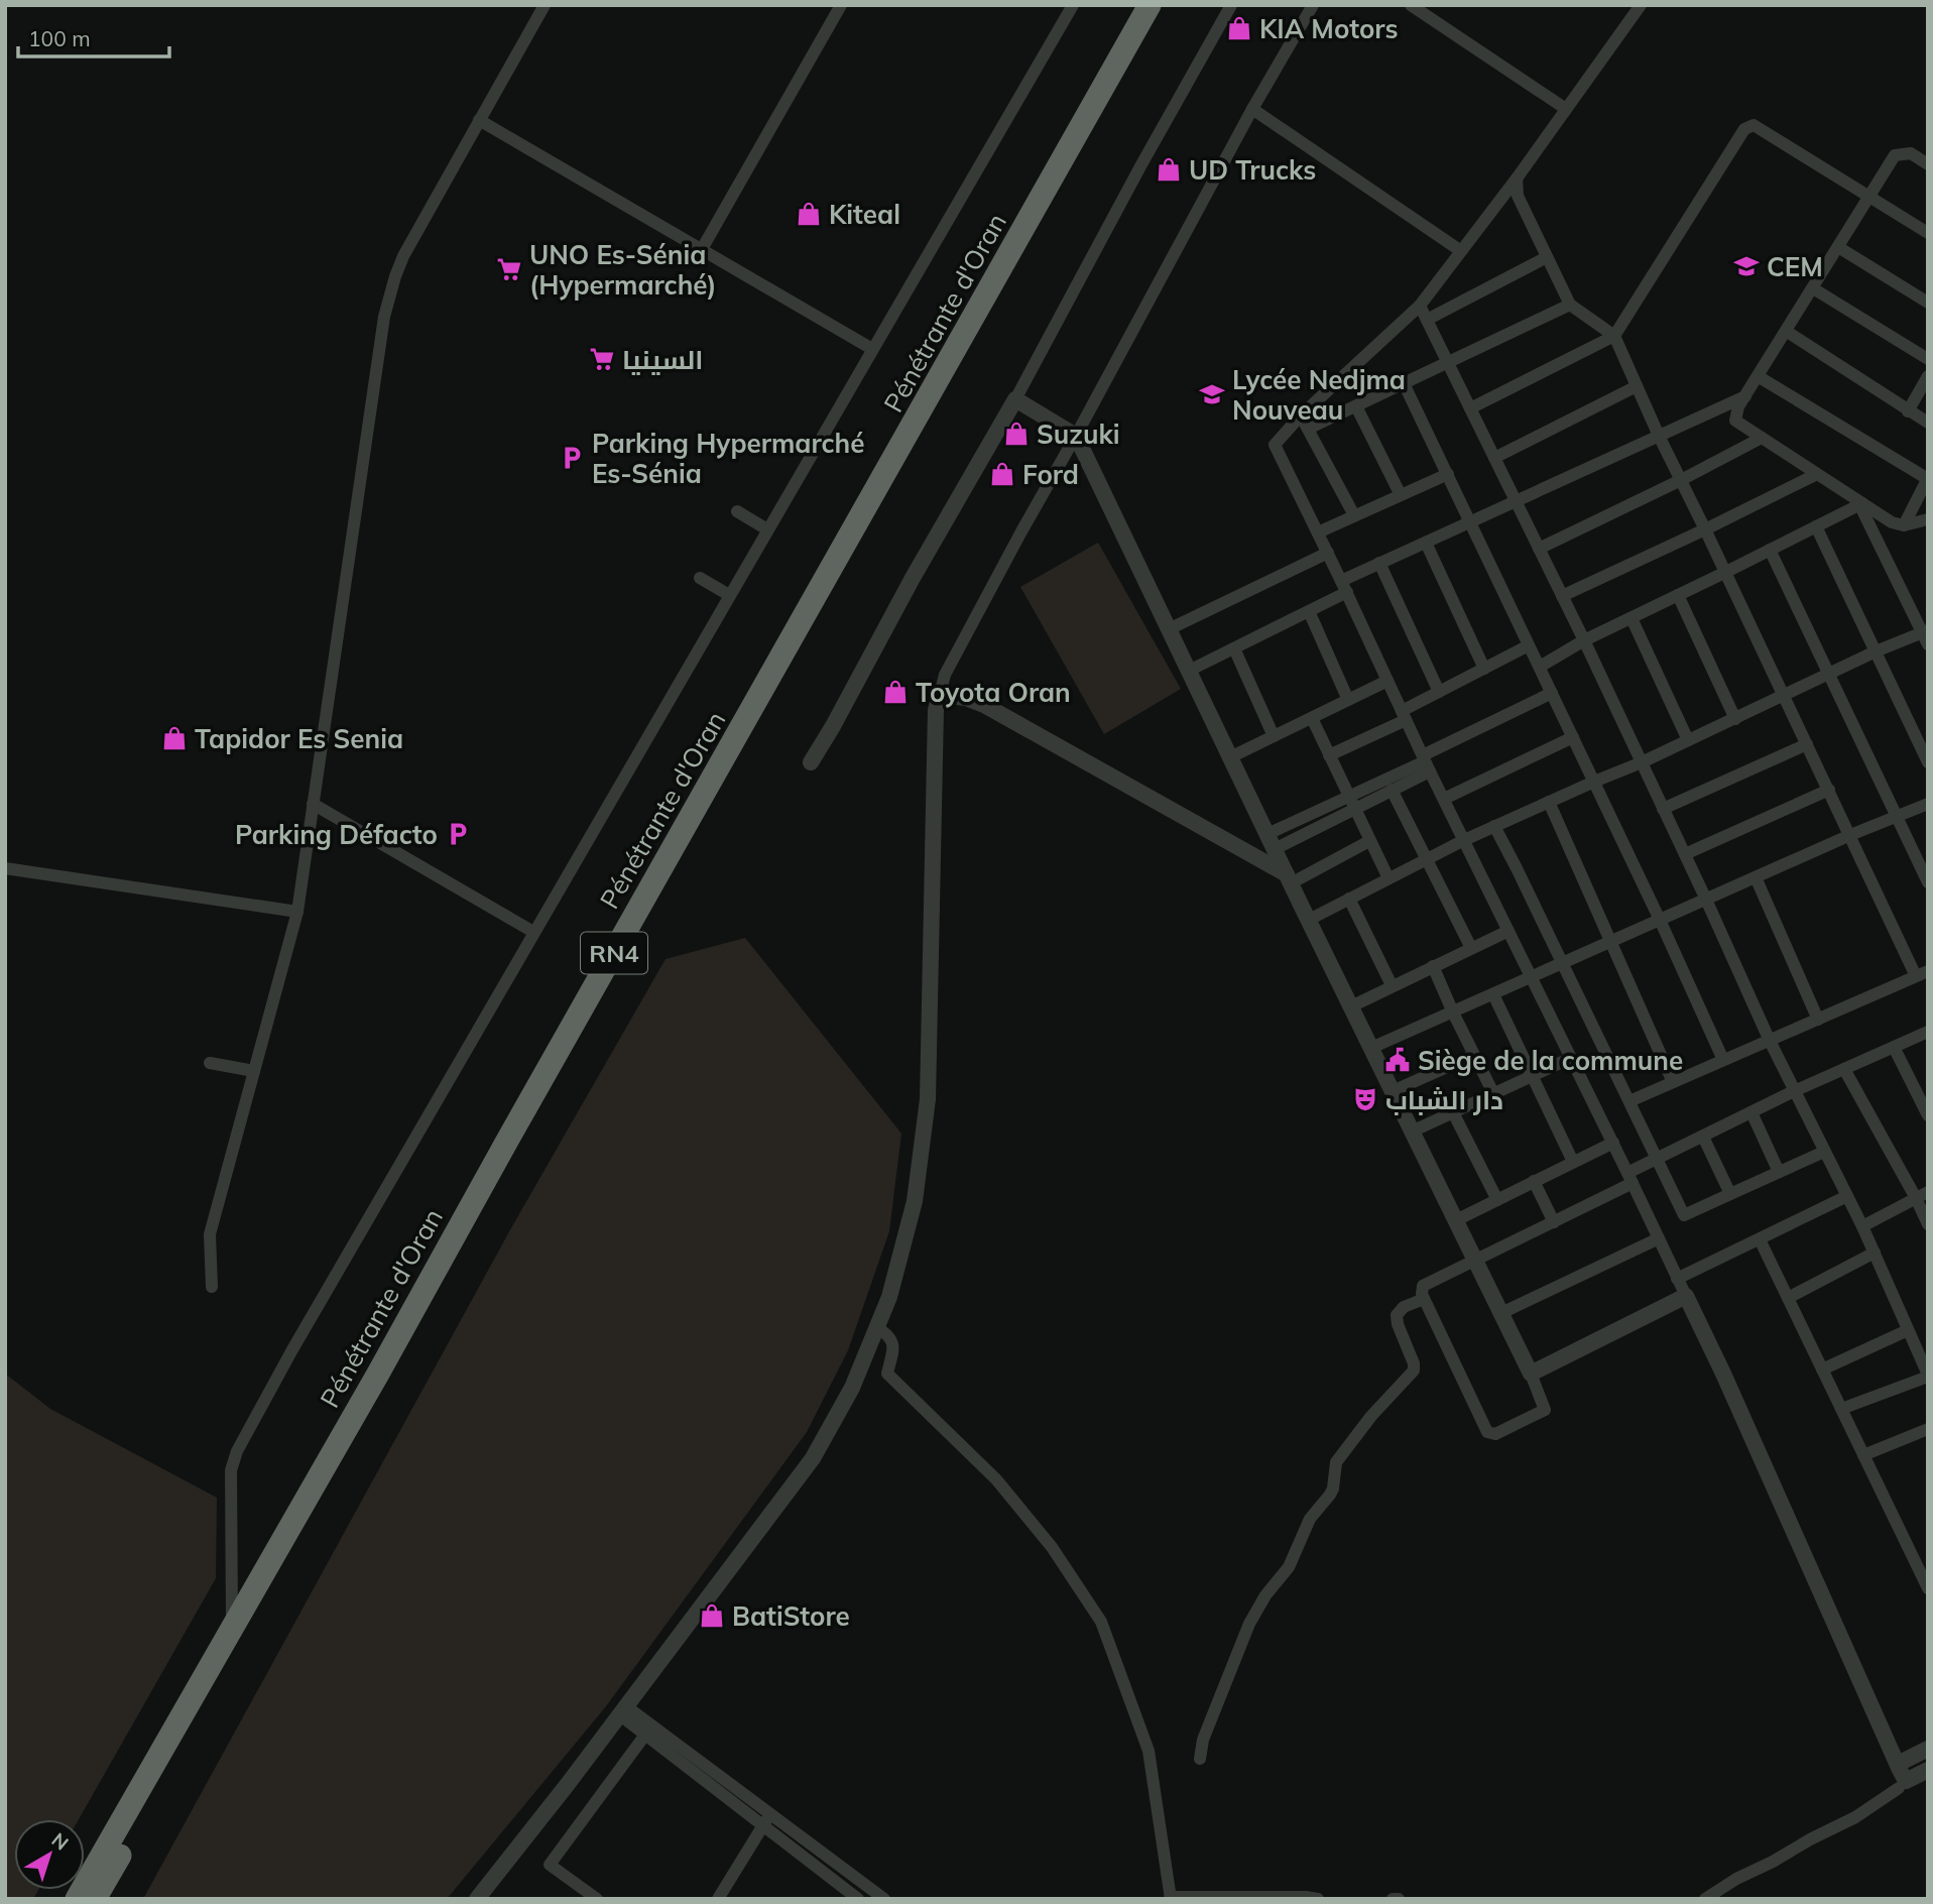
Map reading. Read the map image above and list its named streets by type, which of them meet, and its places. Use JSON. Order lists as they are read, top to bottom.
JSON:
{
  "streets": {
    "highway": ["Pénétrante d'Oran", "RN4"]
  },
  "places": {
    "shop": [
      "KIA Motors",
      "UD Trucks",
      "Kiteal",
      "Suzuki",
      "Ford",
      "Toyota Oran",
      "Tapidor Es Senia",
      "BatiStore"
    ],
    "school or university": ["CEM", "Lycée Nedjma Nouveau"],
    "supermarket": ["UNO Es-Sénia (Hypermarché)", "السينيا"],
    "parking": ["Parking Hypermarché Es-Sénia", "Parking Défacto"],
    "public building": ["Siège de la commune"],
    "theatre": ["دار الشباب"]
  },
  "scale_bar": "100 m",
  "north": "top right"
}
